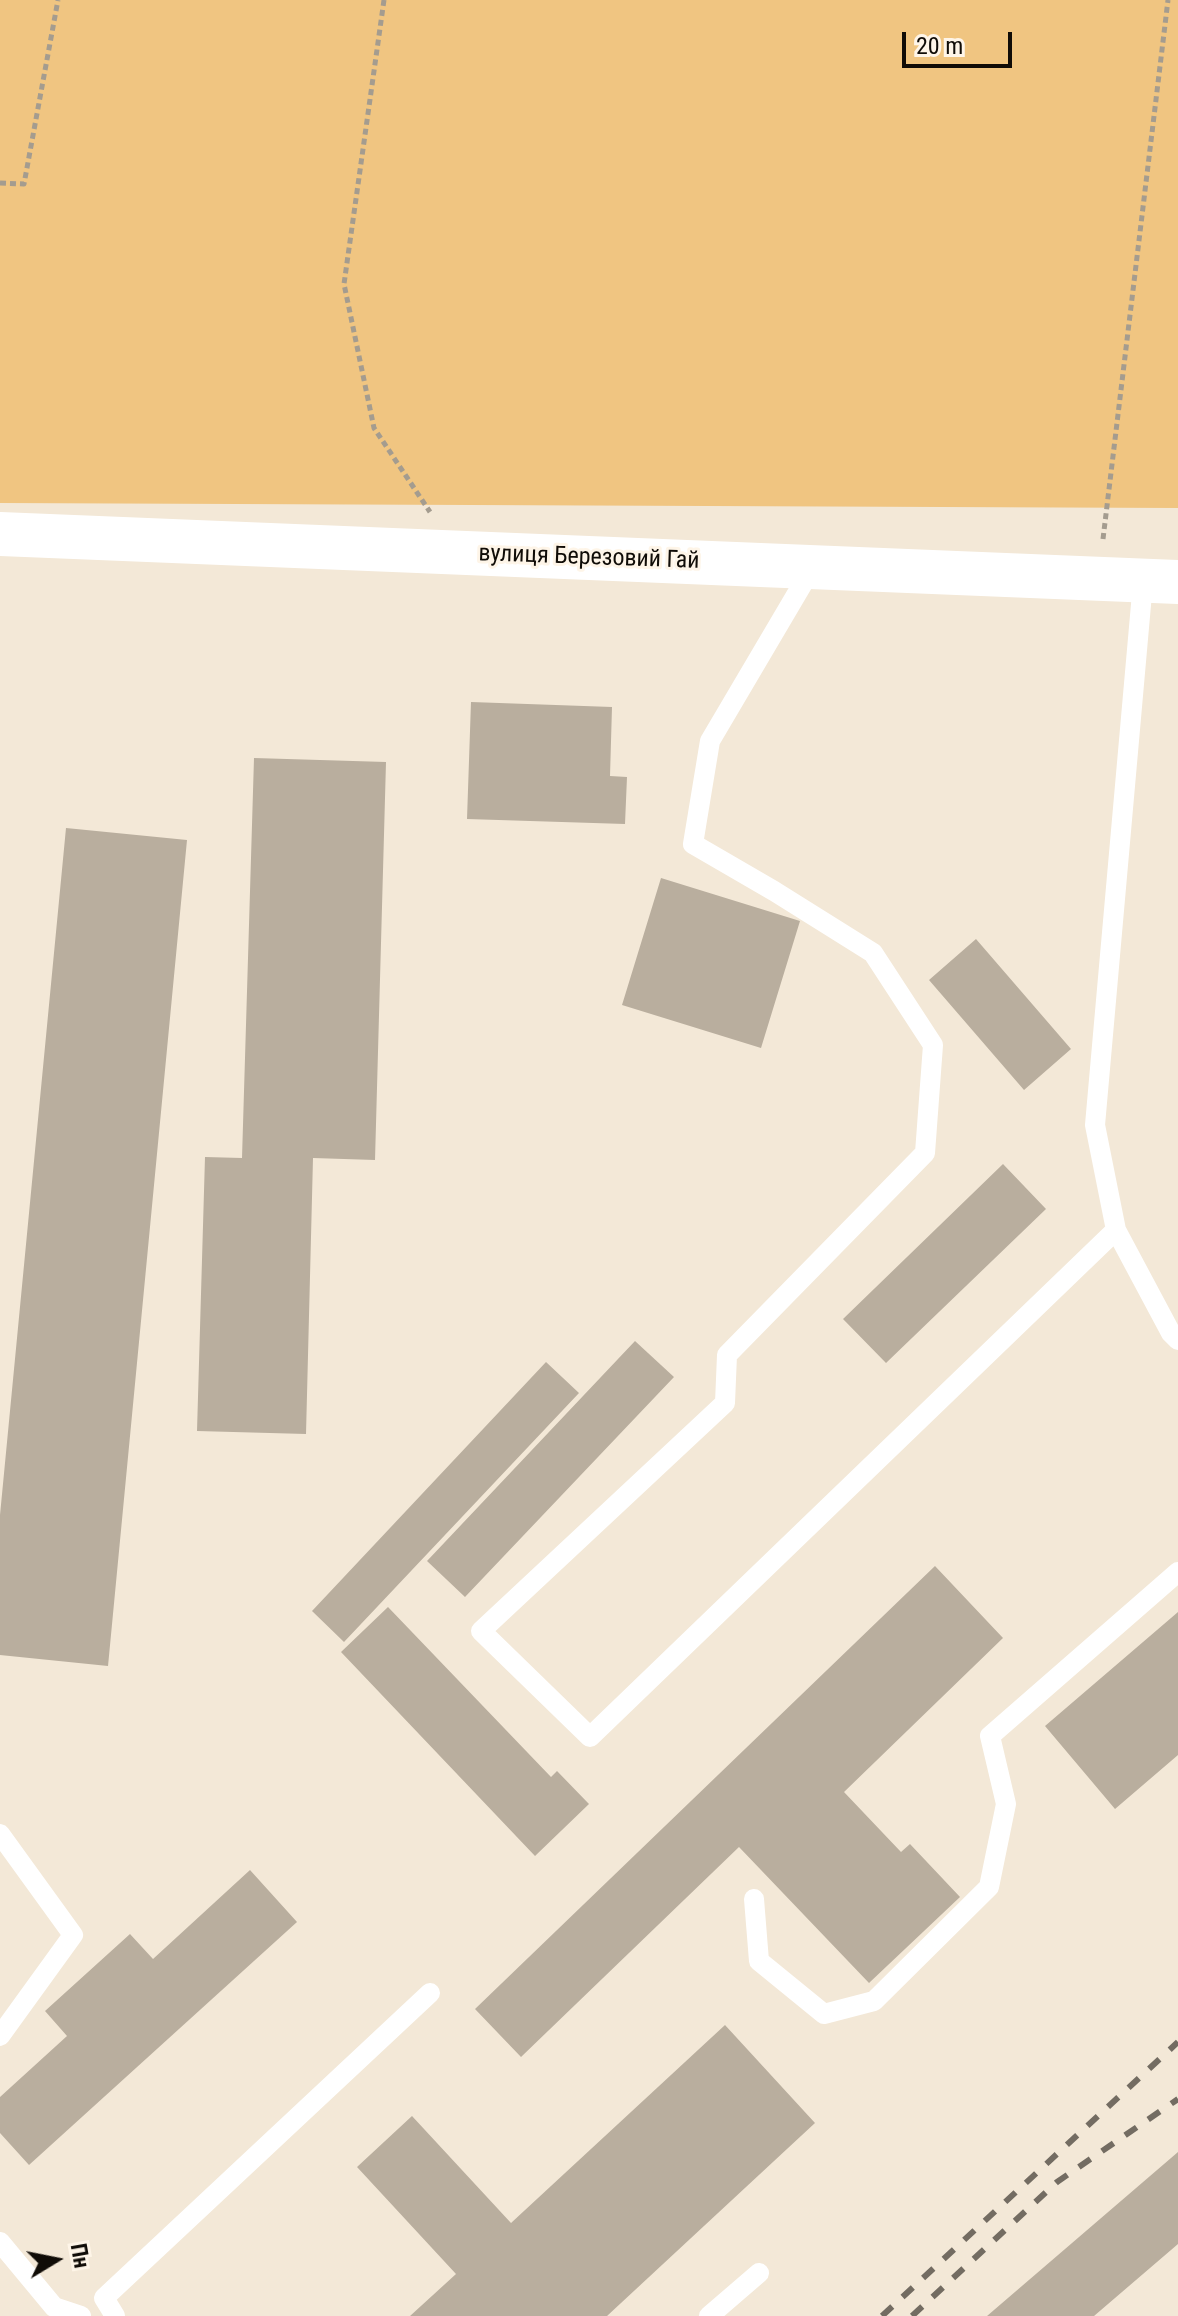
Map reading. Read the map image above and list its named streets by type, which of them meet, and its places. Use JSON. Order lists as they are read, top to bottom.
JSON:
{
  "streets": {
    "street": ["вулиця Березовий Гай"]
  },
  "scale_bar": "20 m",
  "north": "right"
}
